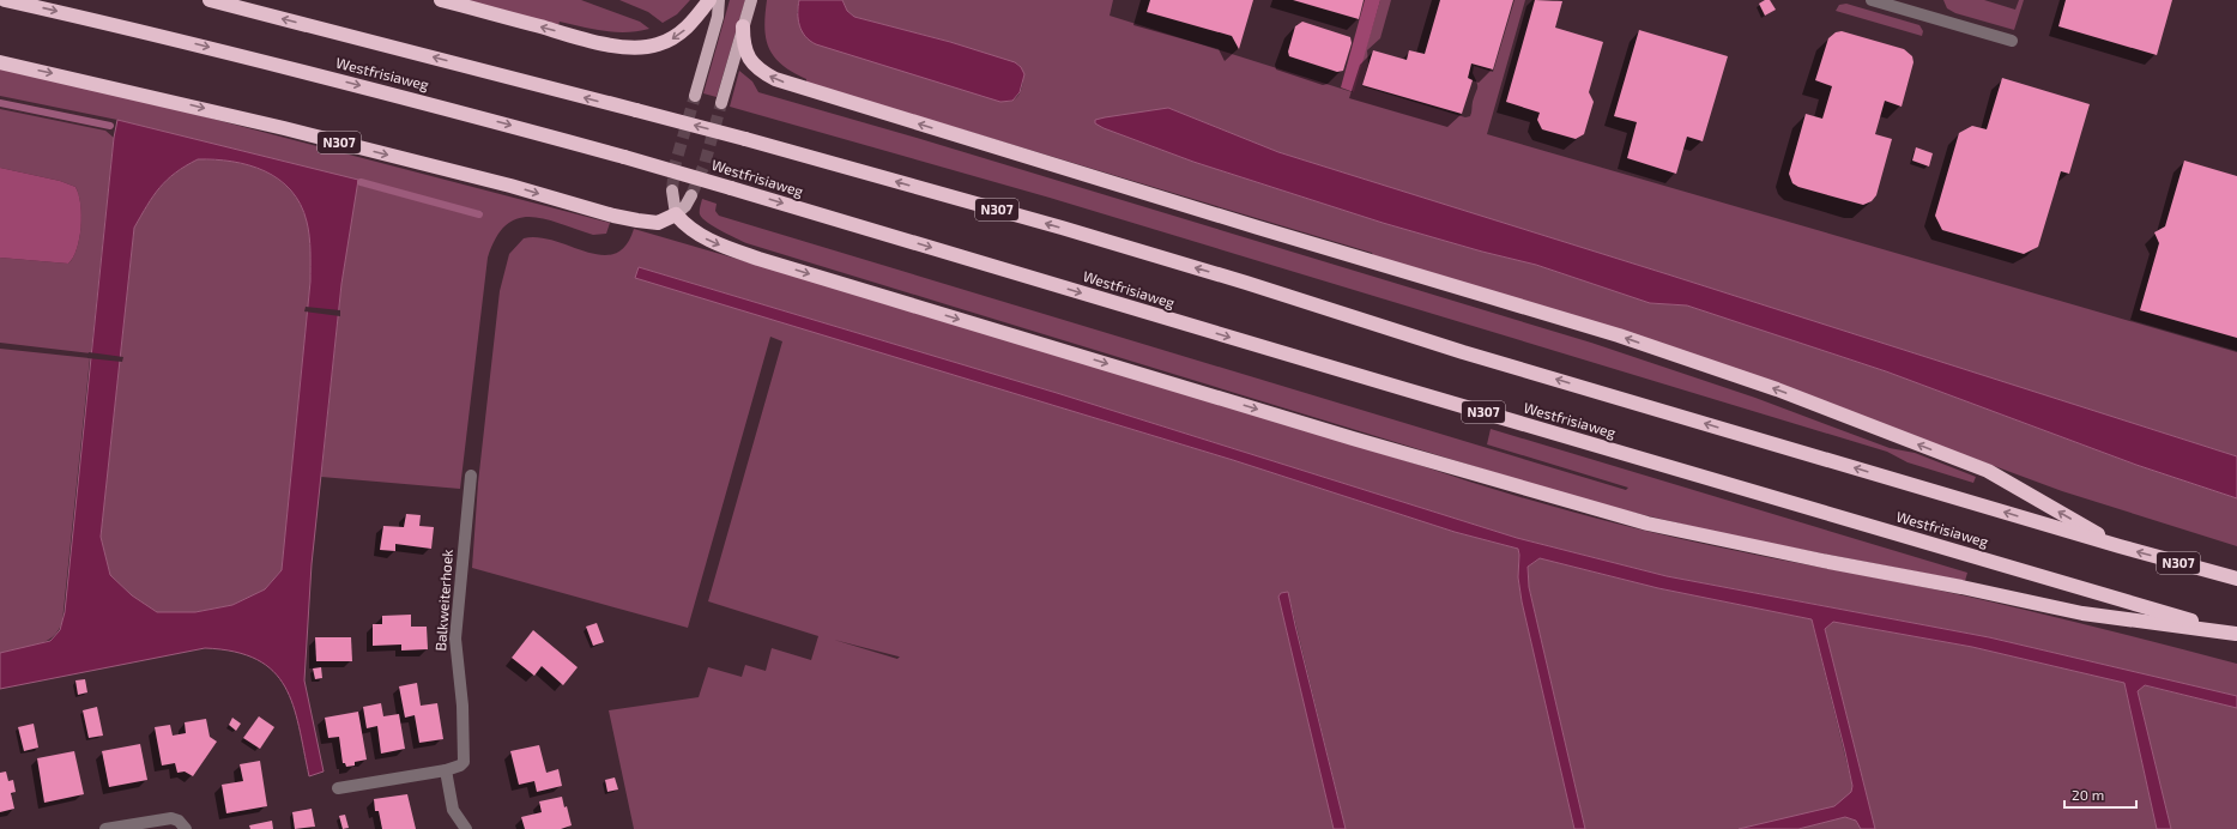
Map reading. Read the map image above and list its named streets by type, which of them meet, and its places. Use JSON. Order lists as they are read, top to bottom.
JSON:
{
  "streets": {
    "highway": ["Westfrisiaweg", "N307"],
    "street": ["Balkweiterhoek"]
  },
  "crossings": [
    ["Westfrisiaweg", "N307"]
  ],
  "scale_bar": "20 m"
}
